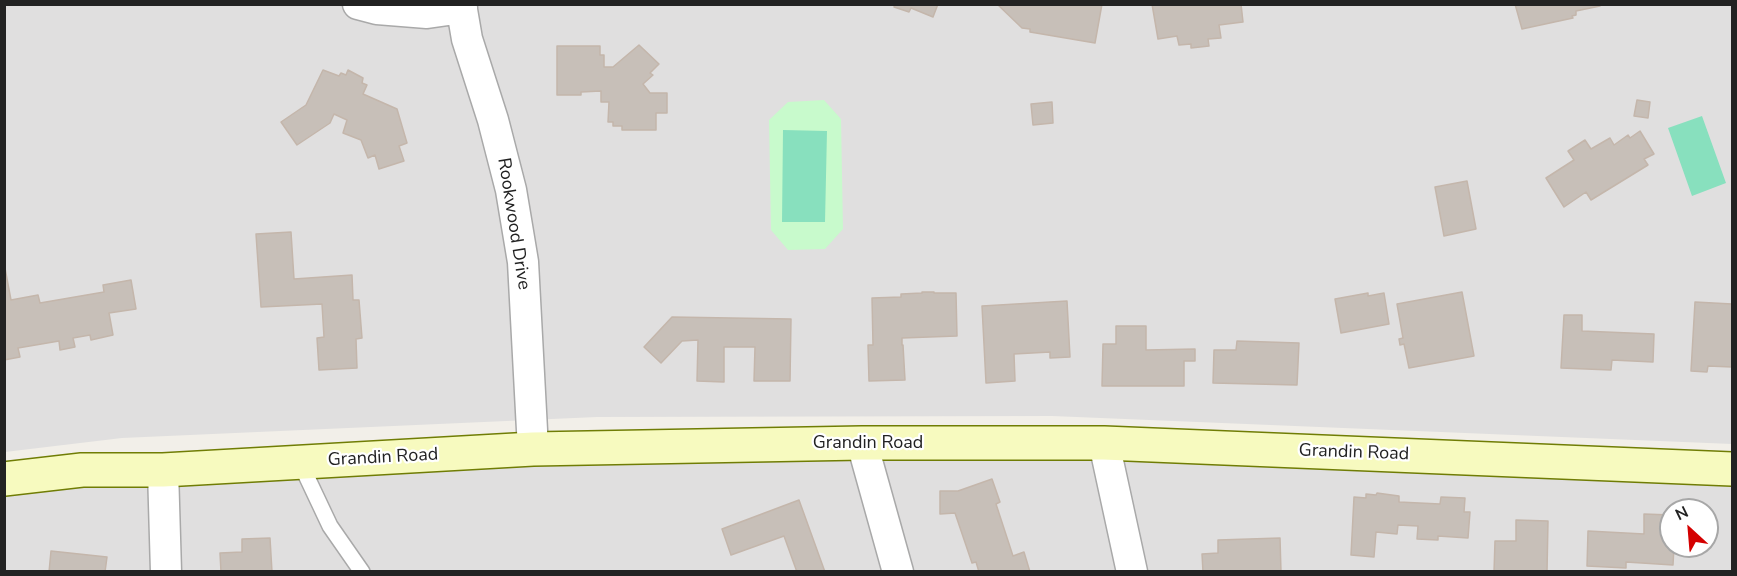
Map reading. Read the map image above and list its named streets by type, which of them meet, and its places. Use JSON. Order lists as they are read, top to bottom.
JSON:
{
  "streets": {
    "street": ["Rookwood Drive", "Grandin Road"]
  },
  "crossings": [
    ["Rookwood Drive", "Grandin Road"]
  ],
  "north": "top left"
}
